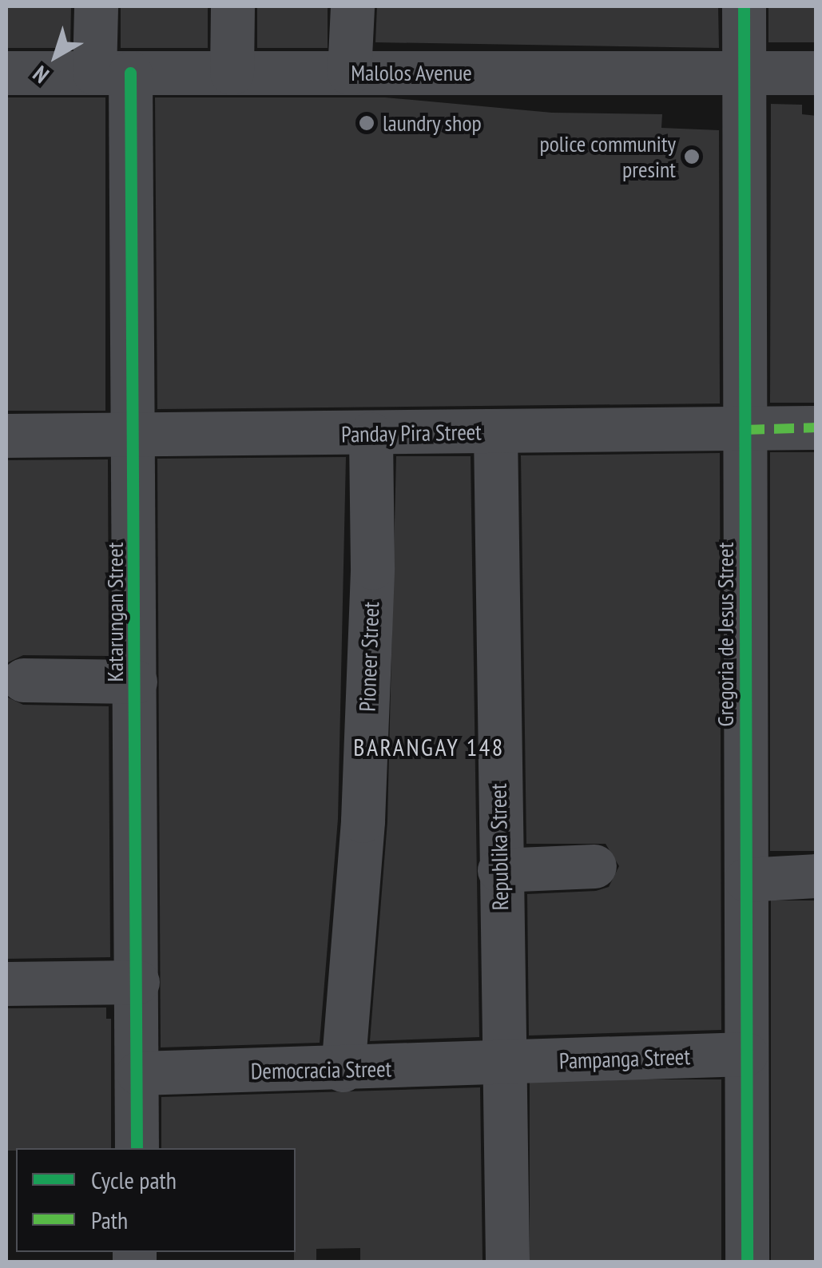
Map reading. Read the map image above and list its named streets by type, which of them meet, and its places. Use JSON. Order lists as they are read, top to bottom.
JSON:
{
  "streets": {
    "street": [
      "Malolos Avenue",
      "Panday Pira Street",
      "Katarungan Street",
      "Gregoria de Jesus Street",
      "Pioneer Street",
      "Republika Street",
      "Pampanga Street",
      "Democracia Street"
    ]
  },
  "crossings": [
    ["Malolos Avenue", "Katarungan Street"],
    ["Malolos Avenue", "Gregoria de Jesus Street"],
    ["Panday Pira Street", "Katarungan Street"],
    ["Panday Pira Street", "Gregoria de Jesus Street"],
    ["Panday Pira Street", "Pioneer Street"],
    ["Panday Pira Street", "Republika Street"],
    ["Katarungan Street", "Democracia Street"],
    ["Gregoria de Jesus Street", "Pampanga Street"],
    ["Pioneer Street", "Democracia Street"],
    ["Republika Street", "Pampanga Street"],
    ["Republika Street", "Democracia Street"],
    ["Pampanga Street", "Democracia Street"]
  ],
  "districts": ["BARANGAY 148"],
  "places": ["laundry shop", "police community presint"],
  "legend": ["Cycle path", "Path"],
  "north": "bottom left"
}
